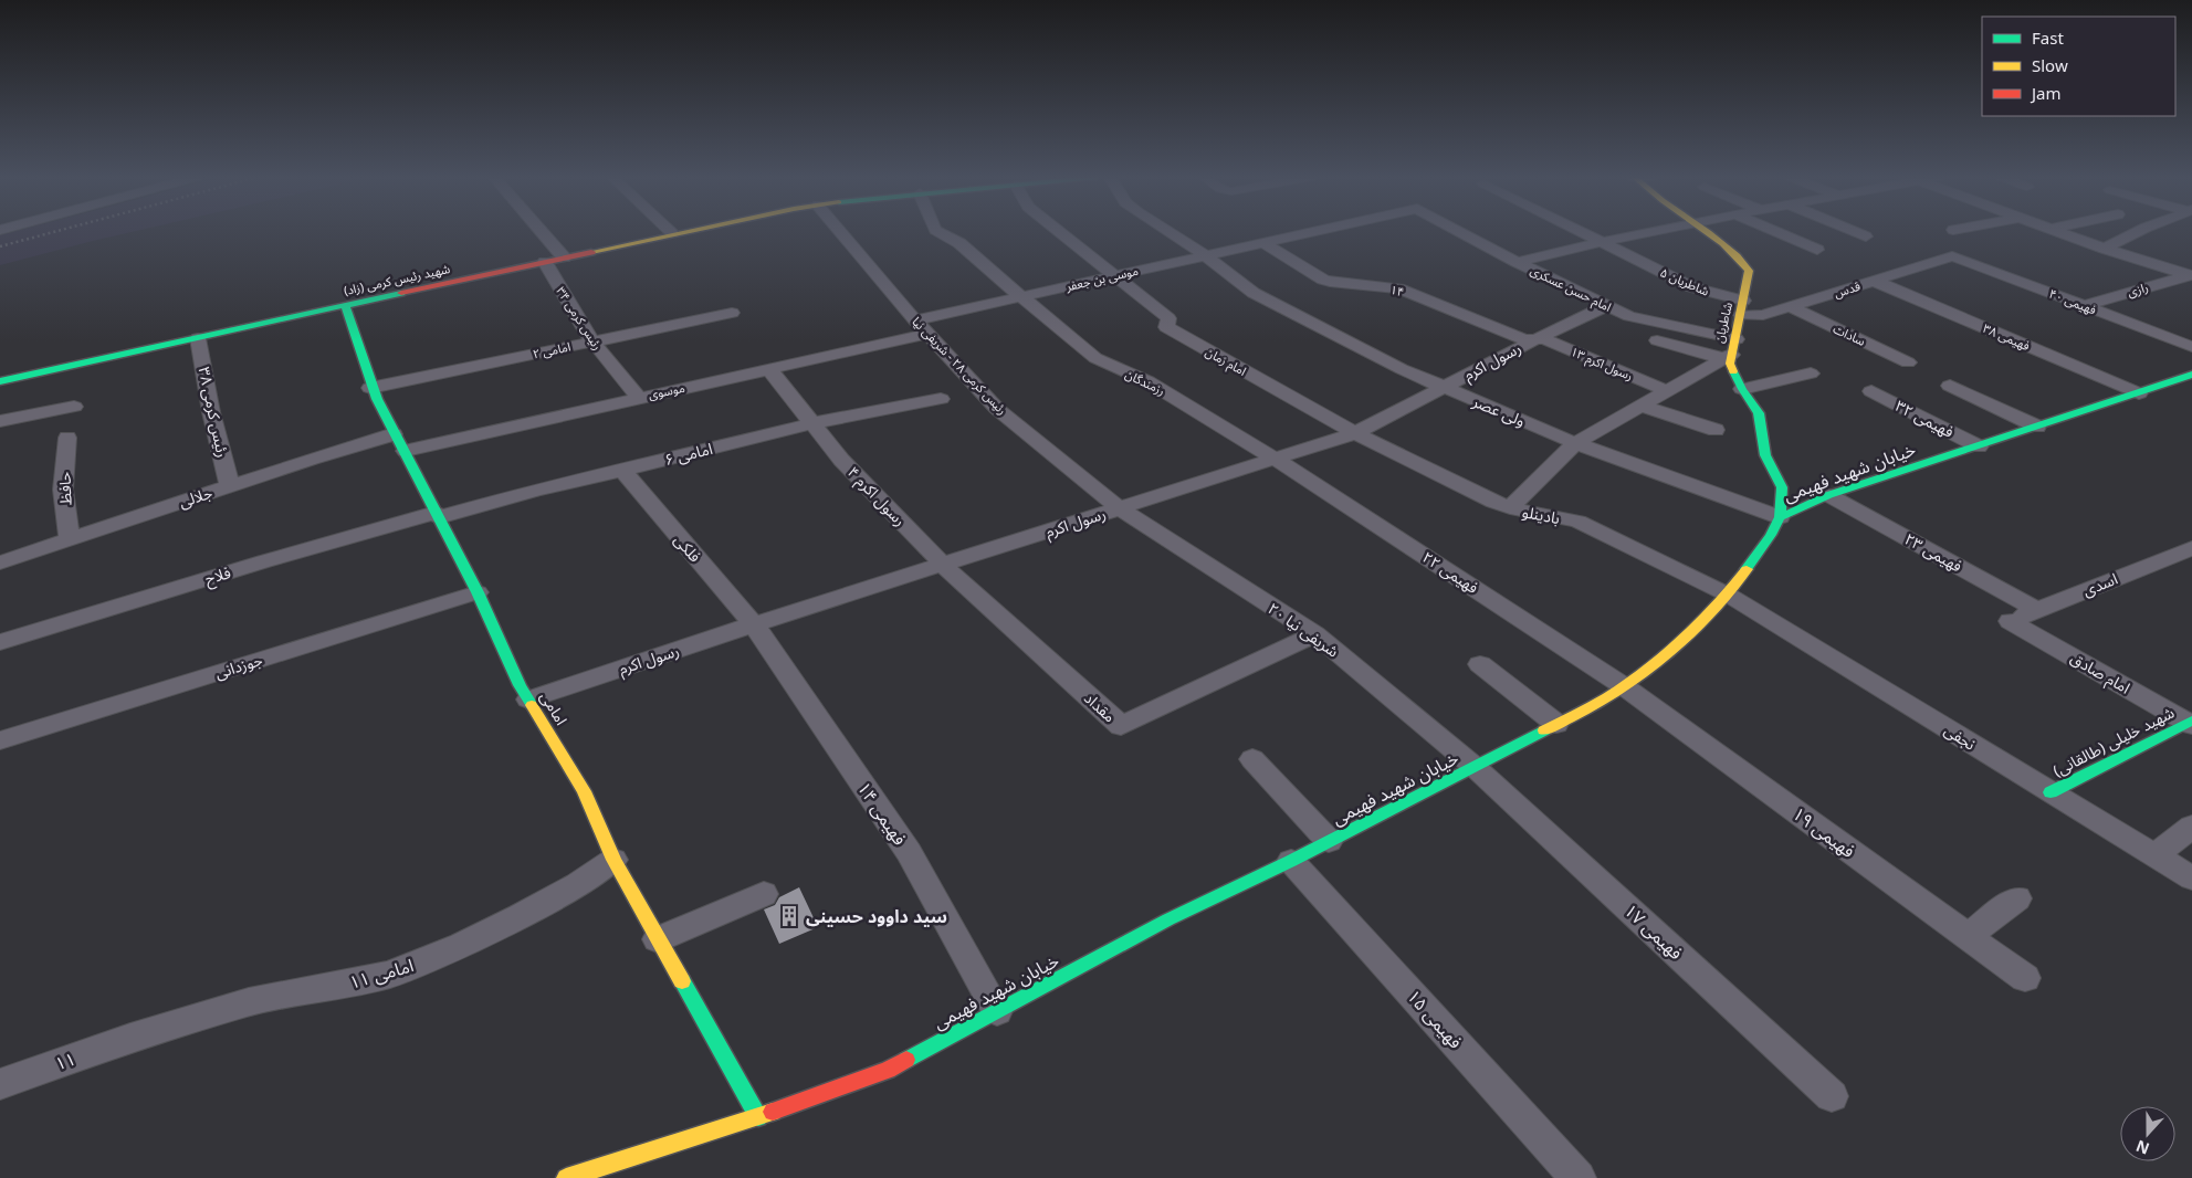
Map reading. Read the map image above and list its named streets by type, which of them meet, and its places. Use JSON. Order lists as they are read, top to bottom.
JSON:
{
  "streets": {
    "street": [
      "موسی بن جعفر",
      "شهید رئیس کرمی (زاد)",
      "شاطریان ۵",
      "امام حسن عسکری",
      "قدس",
      "رازی",
      "۱۴",
      "فهیمی ۴۰",
      "رئیس کرمی ۳۴",
      "شاطریان",
      "سادات",
      "فهیمی ۳۸",
      "امامی ۲",
      "امام زمان",
      "رسول اکرم",
      "رسول اکرم ۱۳",
      "رئیس کرمی ۲۸ - شریفی نیا",
      "رزمندگان",
      "موسوی",
      "ولی عصر",
      "رئیس کرمی ۳۸",
      "فهیمی ۳۲",
      "امامی ۶",
      "خیابان شهید فهیمی",
      "حافظ",
      "رسول اکرم ۴",
      "جلالی",
      "بادینلو",
      "فلکی",
      "فهیمی ۲۳",
      "فهیمی ۲۲",
      "فلاح",
      "اسدی",
      "۲۰ شریفی نیا",
      "جوزدانی",
      "امام صادق",
      "مقداد",
      "امامی",
      "نجفی",
      "شهید خلیلی (طالقانی)",
      "فهیمی ۱۴",
      "فهیمی ۱۹",
      "فهیمی ۱۷",
      "امامی ۱۱",
      "فهیمی ۱۵",
      "۱۱"
    ]
  },
  "crossings": [
    ["موسی بن جعفر", "۱۴"],
    ["موسی بن جعفر", "امام زمان"],
    ["موسی بن جعفر", "رئیس کرمی ۲۸ - شریفی نیا"],
    ["موسی بن جعفر", "رزمندگان"],
    ["موسی بن جعفر", "موسوی"],
    ["موسی بن جعفر", "ولی عصر"],
    ["شهید رئیس کرمی (زاد)", "رئیس کرمی ۳۴"],
    ["شهید رئیس کرمی (زاد)", "رئیس کرمی ۳۸"],
    ["شهید رئیس کرمی (زاد)", "امامی"],
    ["شاطریان ۵", "قدس"],
    ["شاطریان ۵", "شاطریان"],
    ["امام حسن عسکری", "شاطریان"],
    ["امام حسن عسکری", "رسول اکرم"],
    ["قدس", "فهیمی ۴۰"],
    ["قدس", "شاطریان"],
    ["قدس", "سادات"],
    ["قدس", "فهیمی ۳۸"],
    ["رازی", "فهیمی ۴۰"],
    ["۱۴", "رسول اکرم"],
    ["۱۴", "رسول اکرم ۱۳"],
    ["رئیس کرمی ۳۴", "امامی ۲"],
    ["رئیس کرمی ۳۴", "موسوی"],
    ["شاطریان", "ولی عصر"],
    ["شاطریان", "خیابان شهید فهیمی"],
    ["فهیمی ۳۸", "خیابان شهید فهیمی"],
    ["امامی ۲", "امامی"],
    ["امام زمان", "رسول اکرم"],
    ["امام زمان", "بادینلو"],
    ["رسول اکرم", "رسول اکرم ۱۳"],
    ["رسول اکرم", "رئیس کرمی ۲۸ - شریفی نیا"],
    ["رسول اکرم", "رزمندگان"],
    ["رسول اکرم", "ولی عصر"],
    ["رسول اکرم", "رسول اکرم ۴"],
    ["رسول اکرم", "بادینلو"],
    ["رسول اکرم", "فلکی"],
    ["رسول اکرم", "فهیمی ۲۲"],
    ["رسول اکرم", "۲۰ شریفی نیا"],
    ["رسول اکرم", "مقداد"],
    ["رسول اکرم", "امامی"],
    ["رسول اکرم", "فهیمی ۱۴"],
    ["رئیس کرمی ۲۸ - شریفی نیا", "موسوی"],
    ["رئیس کرمی ۲۸ - شریفی نیا", "۲۰ شریفی نیا"],
    ["رزمندگان", "فهیمی ۲۲"],
    ["موسوی", "رسول اکرم ۴"],
    ["موسوی", "امامی"],
    ["ولی عصر", "خیابان شهید فهیمی"],
    ["رئیس کرمی ۳۸", "جلالی"],
    ["فهیمی ۳۲", "خیابان شهید فهیمی"],
    ["امامی ۶", "رسول اکرم ۴"],
    ["امامی ۶", "فلکی"],
    ["امامی ۶", "فلاح"],
    ["امامی ۶", "امامی"],
    ["خیابان شهید فهیمی", "بادینلو"],
    ["خیابان شهید فهیمی", "فهیمی ۲۳"],
    ["خیابان شهید فهیمی", "فهیمی ۲۲"],
    ["خیابان شهید فهیمی", "۲۰ شریفی نیا"],
    ["خیابان شهید فهیمی", "امامی"],
    ["خیابان شهید فهیمی", "نجفی"],
    ["خیابان شهید فهیمی", "فهیمی ۱۴"],
    ["خیابان شهید فهیمی", "فهیمی ۱۹"],
    ["خیابان شهید فهیمی", "فهیمی ۱۷"],
    ["خیابان شهید فهیمی", "فهیمی ۱۵"],
    ["حافظ", "جلالی"],
    ["رسول اکرم ۴", "مقداد"],
    ["جلالی", "امامی"],
    ["بادینلو", "نجفی"],
    ["فلکی", "فهیمی ۱۴"],
    ["فهیمی ۲۳", "اسدی"],
    ["فهیمی ۲۲", "فهیمی ۱۹"],
    ["فلاح", "امامی"],
    ["اسدی", "امام صادق"],
    ["۲۰ شریفی نیا", "مقداد"],
    ["۲۰ شریفی نیا", "فهیمی ۱۷"],
    ["جوزدانی", "امامی"],
    ["امام صادق", "شهید خلیلی (طالقانی)"],
    ["امامی", "امامی ۱۱"],
    ["نجفی", "شهید خلیلی (طالقانی)"],
    ["امامی ۱۱", "۱۱"]
  ],
  "places": {
    "building": ["سید داوود حسینی"]
  },
  "legend": ["Fast", "Slow", "Jam"],
  "north": "bottom"
}
